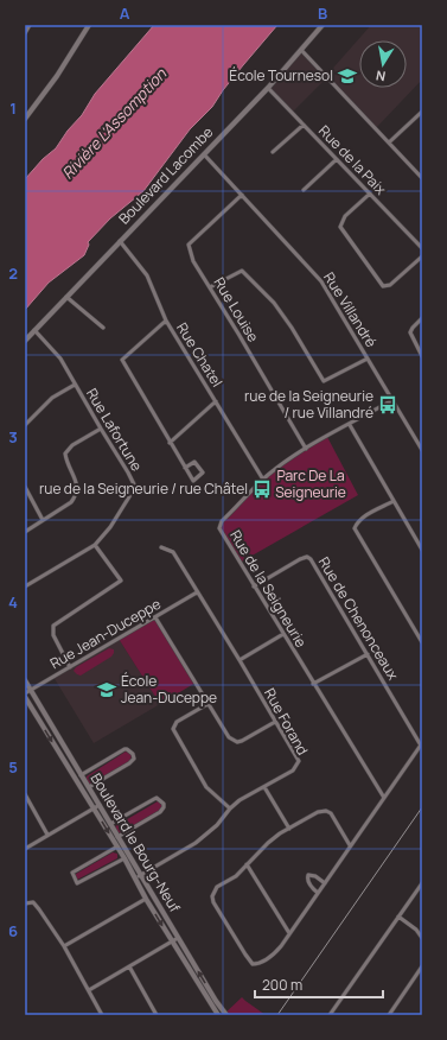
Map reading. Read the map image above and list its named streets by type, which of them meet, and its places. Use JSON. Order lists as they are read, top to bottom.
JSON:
{
  "streets": {
    "street": [
      "Rue de la Paix",
      "Boulevard Lacombe",
      "Rue Louise",
      "Rue Villandré",
      "Rue Chatel",
      "Rue Lafortune",
      "Rue de la Seigneurie",
      "Rue de Chenonceaux",
      "Rue Jean-Duceppe",
      "Rue Forand",
      "Boulevard le Bourg-Neuf"
    ]
  },
  "crossings": [
    ["Rue de la Paix", "Boulevard Lacombe"],
    ["Boulevard Lacombe", "Rue Villandré"],
    ["Boulevard Lacombe", "Rue Chatel"],
    ["Boulevard Lacombe", "Rue Lafortune"],
    ["Rue Louise", "Rue Villandré"],
    ["Rue Louise", "Rue de la Seigneurie"],
    ["Rue Villandré", "Rue de la Seigneurie"],
    ["Rue Chatel", "Rue de la Seigneurie"],
    ["Rue de la Seigneurie", "Rue de Chenonceaux"],
    ["Rue Jean-Duceppe", "Rue Forand"],
    ["Rue Jean-Duceppe", "Boulevard le Bourg-Neuf"],
    ["Rue Forand", "Boulevard le Bourg-Neuf"]
  ],
  "water": ["Rivière L'Assomption"],
  "parks": ["Parc De La Seigneurie"],
  "places": {
    "school or university": ["École Tournesol", "École Jean-Duceppe"],
    "bus stop": ["rue de la Seigneurie / rue Villandré", "rue de la Seigneurie / rue Châtel"]
  },
  "scale_bar": "200 m",
  "north": "bottom",
  "grid": {
    "columns": ["A", "B"],
    "rows": [
      "1",
      "2",
      "3",
      "4",
      "5",
      "6"
    ]
  }
}
